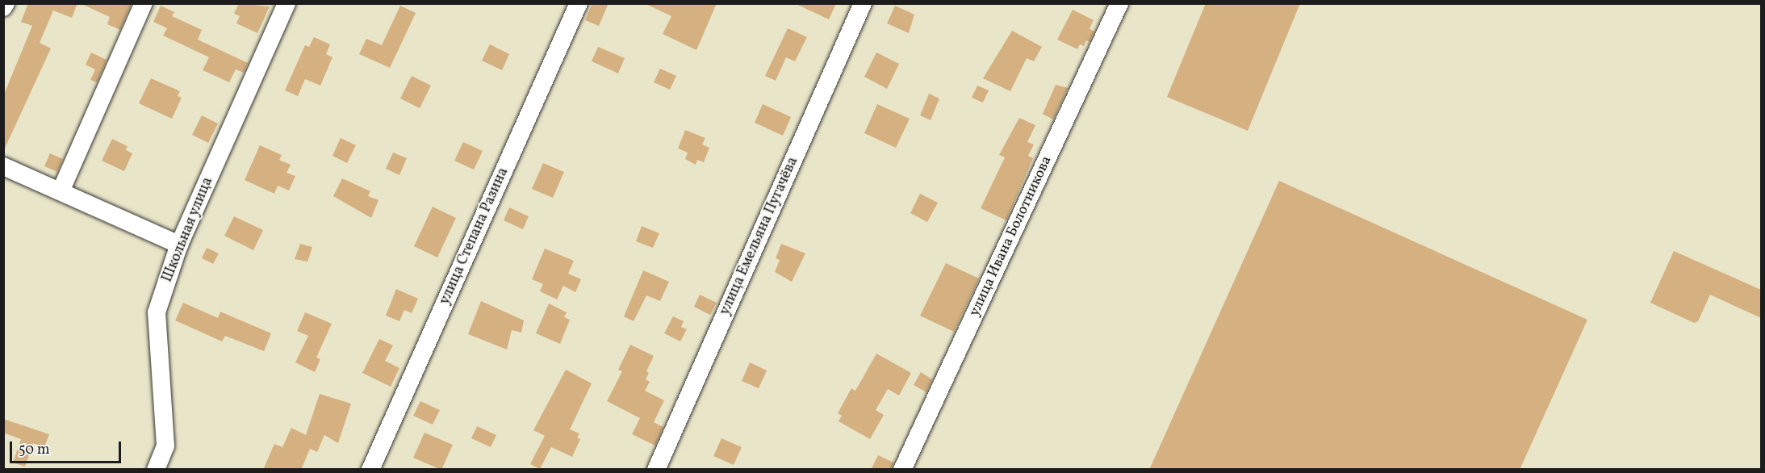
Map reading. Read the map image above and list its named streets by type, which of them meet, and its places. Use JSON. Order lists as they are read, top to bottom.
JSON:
{
  "streets": {
    "street": [
      "Школьная улица",
      "улица Степана Разина",
      "улица Емельяна Пугачёва",
      "улица Ивана Болотникова"
    ]
  },
  "scale_bar": "50 m"
}
